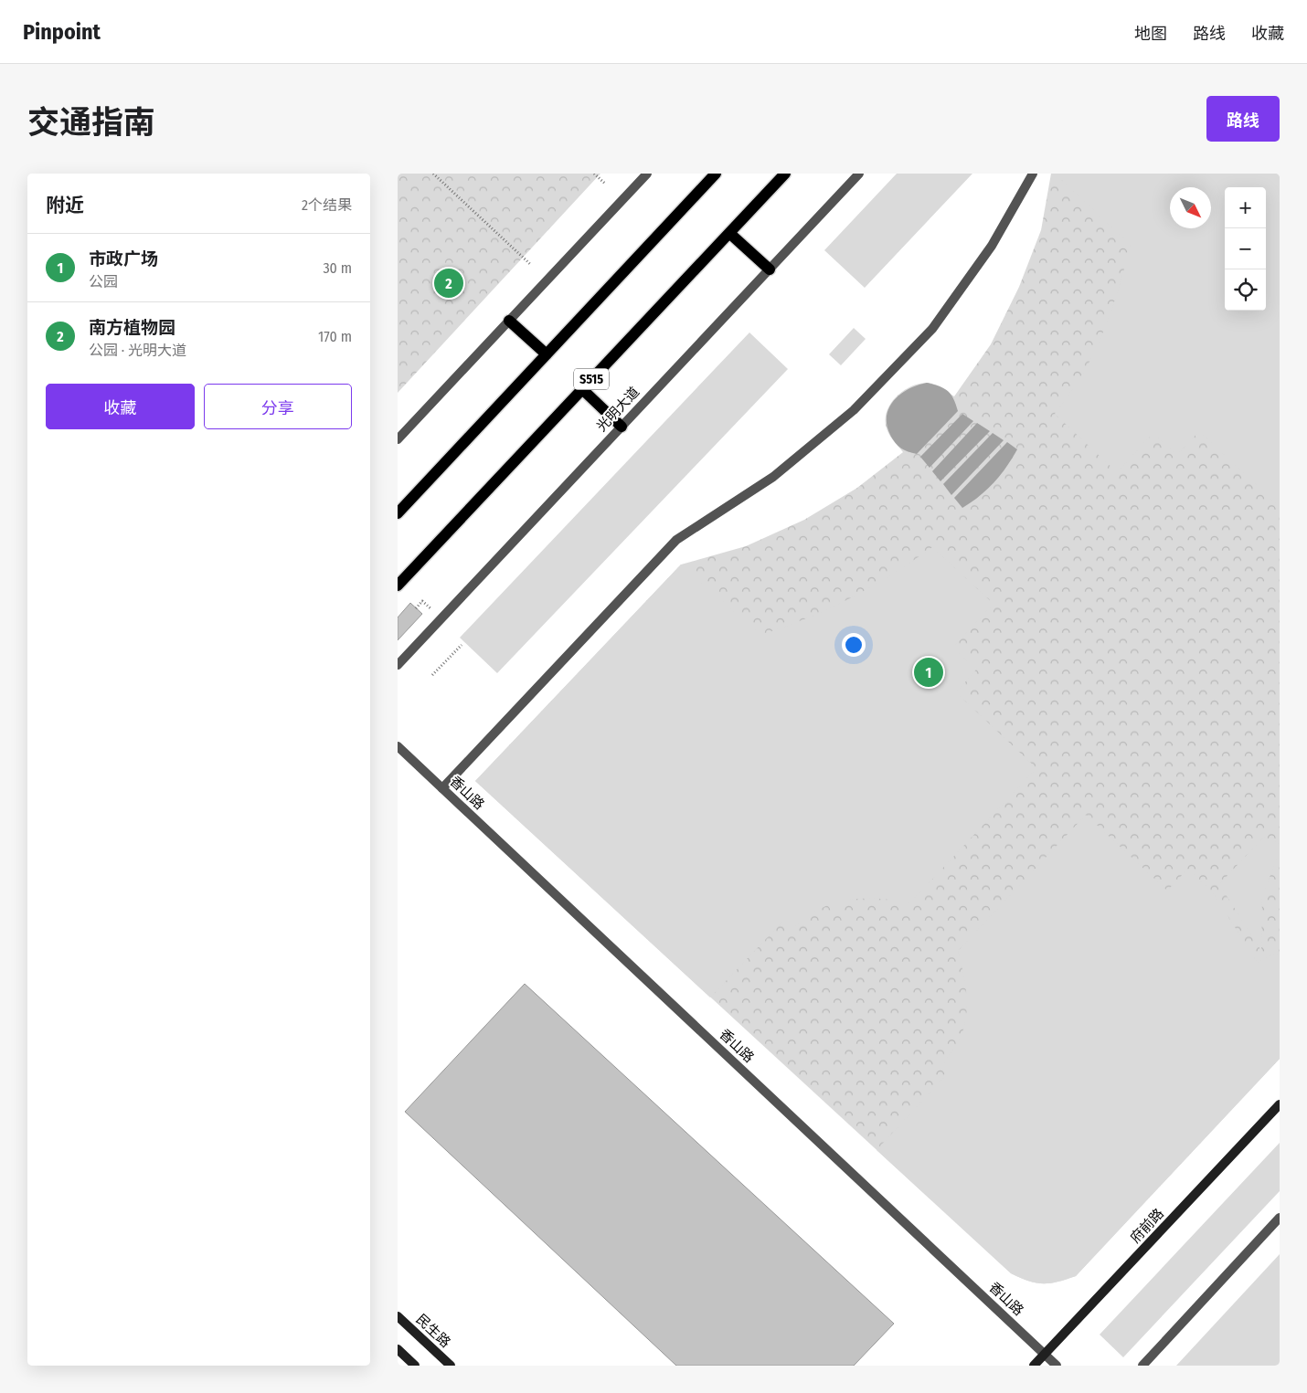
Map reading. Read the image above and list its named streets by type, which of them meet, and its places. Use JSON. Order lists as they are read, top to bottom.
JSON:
{
  "streets": {
    "main road": ["S515", "府前路", "民生路"],
    "street": ["光明大道", "香山路"]
  },
  "crossings": [
    ["香山路", "府前路"]
  ],
  "north": "bottom right",
  "page": {
    "header": "Pinpoint",
    "nav": ["地图", "路线", "收藏"],
    "title": "交通指南",
    "buttons": [
      "路线",
      ["收藏", "分享"]
    ],
    "heading": ["附近", "2个结果"],
    "map_buttons": ["+", "−"],
    "list": [
      {
        "mark": "1",
        "name": "市政广场",
        "note": "公园",
        "value": "30 m"
      },
      {
        "mark": "2",
        "name": "南方植物园",
        "note": "公园 · 光明大道",
        "value": "170 m"
      }
    ],
    "pins": ["2", "1"]
  }
}
